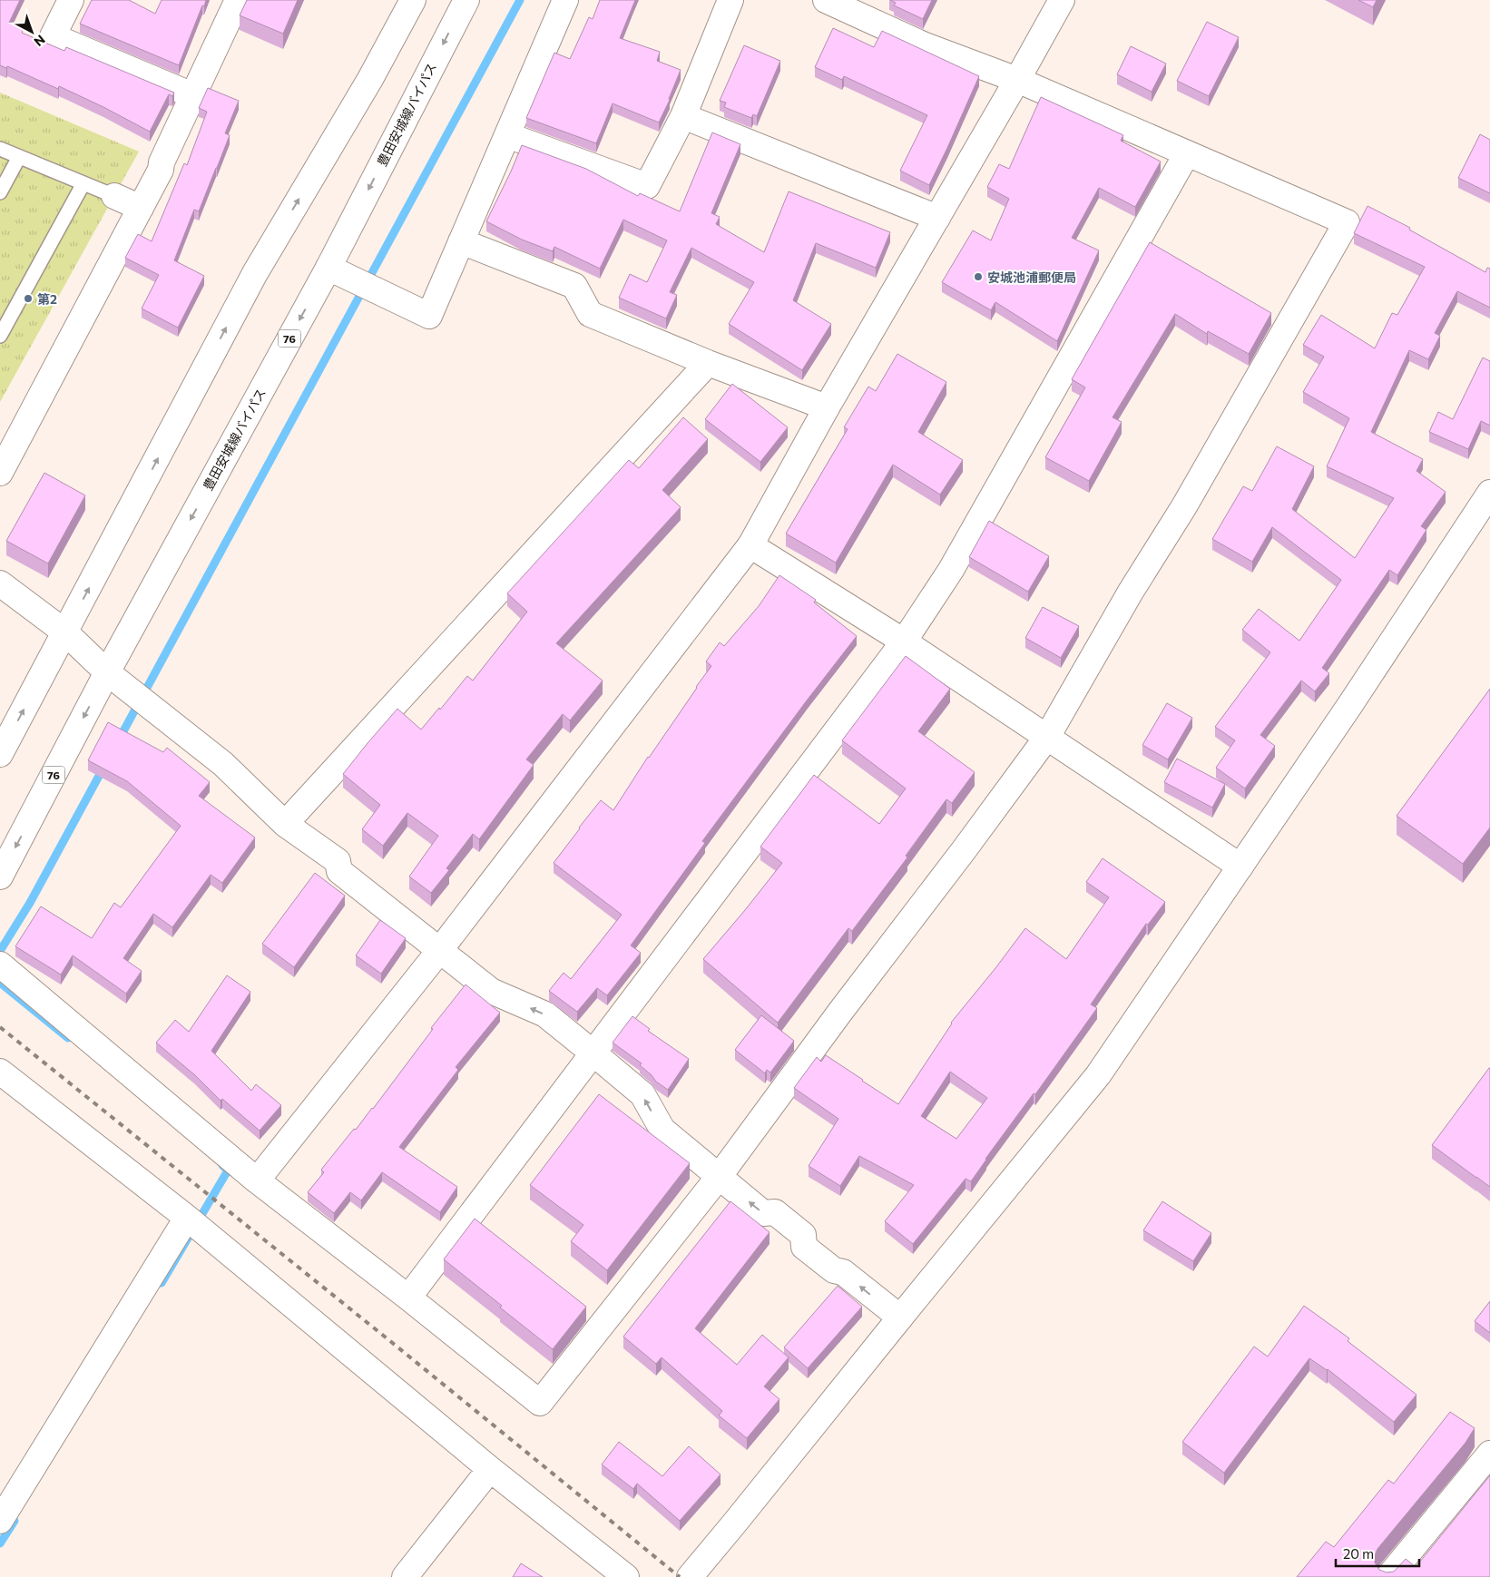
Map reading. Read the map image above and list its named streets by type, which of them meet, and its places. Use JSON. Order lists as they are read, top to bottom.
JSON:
{
  "streets": {
    "street": ["豊田安城線バイパス", "76"]
  },
  "places": ["安城池浦郵便局", "第2"],
  "scale_bar": "20 m",
  "north": "bottom right"
}
